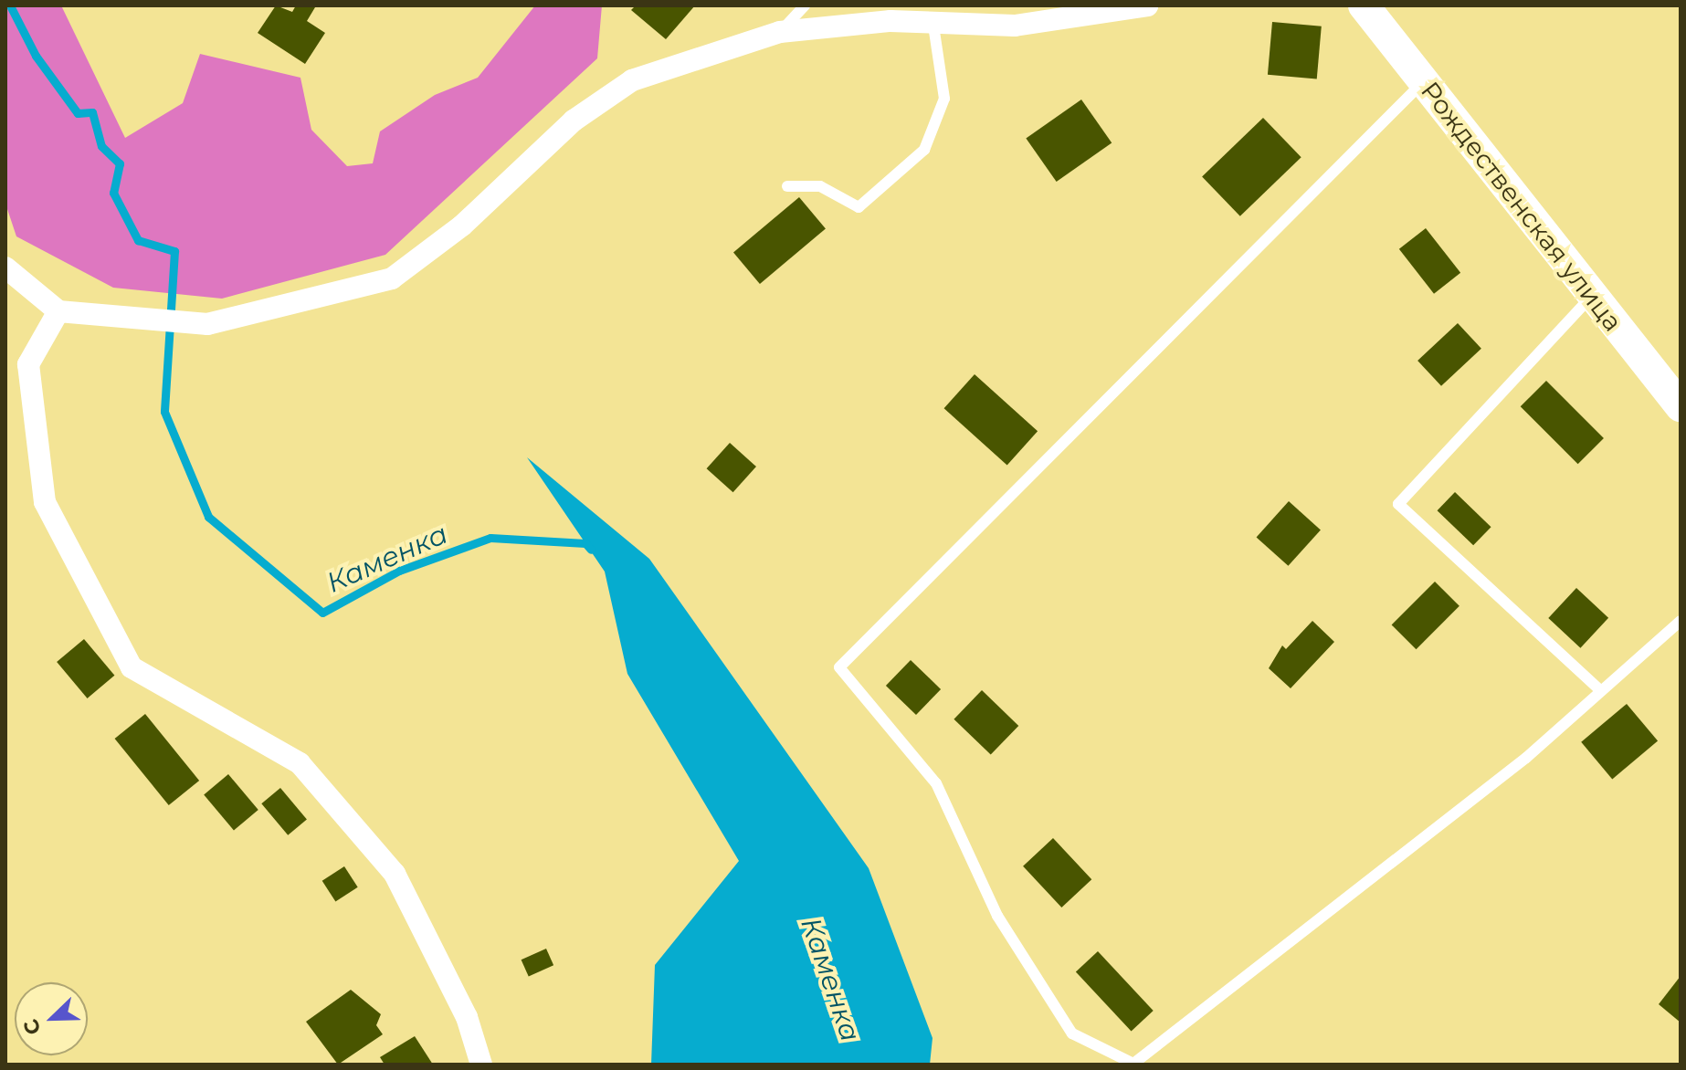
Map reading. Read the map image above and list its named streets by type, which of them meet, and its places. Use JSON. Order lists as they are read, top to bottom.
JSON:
{
  "streets": {
    "street": ["Рождественская улица"]
  },
  "water": ["Каменка"],
  "north": "bottom left"
}
